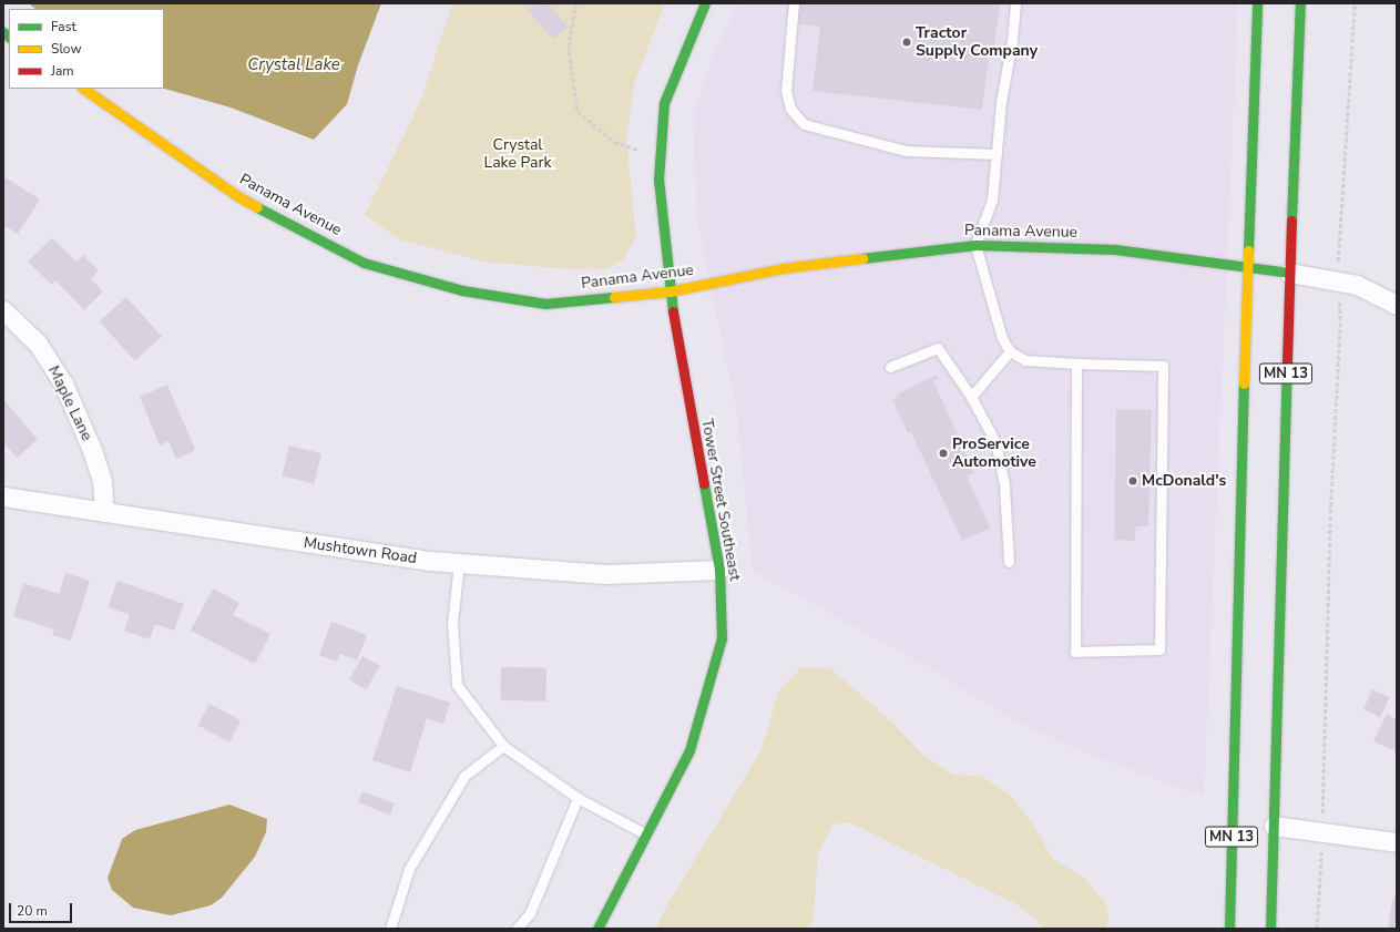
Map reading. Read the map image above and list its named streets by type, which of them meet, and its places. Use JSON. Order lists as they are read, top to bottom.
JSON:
{
  "streets": {
    "main road": ["Panama Avenue", "MN 13", "Tower Street Southeast"],
    "street": ["Maple Lane", "Mushtown Road"]
  },
  "crossings": [
    ["Panama Avenue", "MN 13"],
    ["Panama Avenue", "Tower Street Southeast"],
    ["Maple Lane", "Mushtown Road"],
    ["Tower Street Southeast", "Mushtown Road"]
  ],
  "water": ["Crystal Lake"],
  "parks": ["Crystal Lake Park"],
  "places": ["Tractor Supply Company", "ProService Automotive", "McDonald's"],
  "legend": ["Fast", "Slow", "Jam"],
  "scale_bar": "20 m"
}
